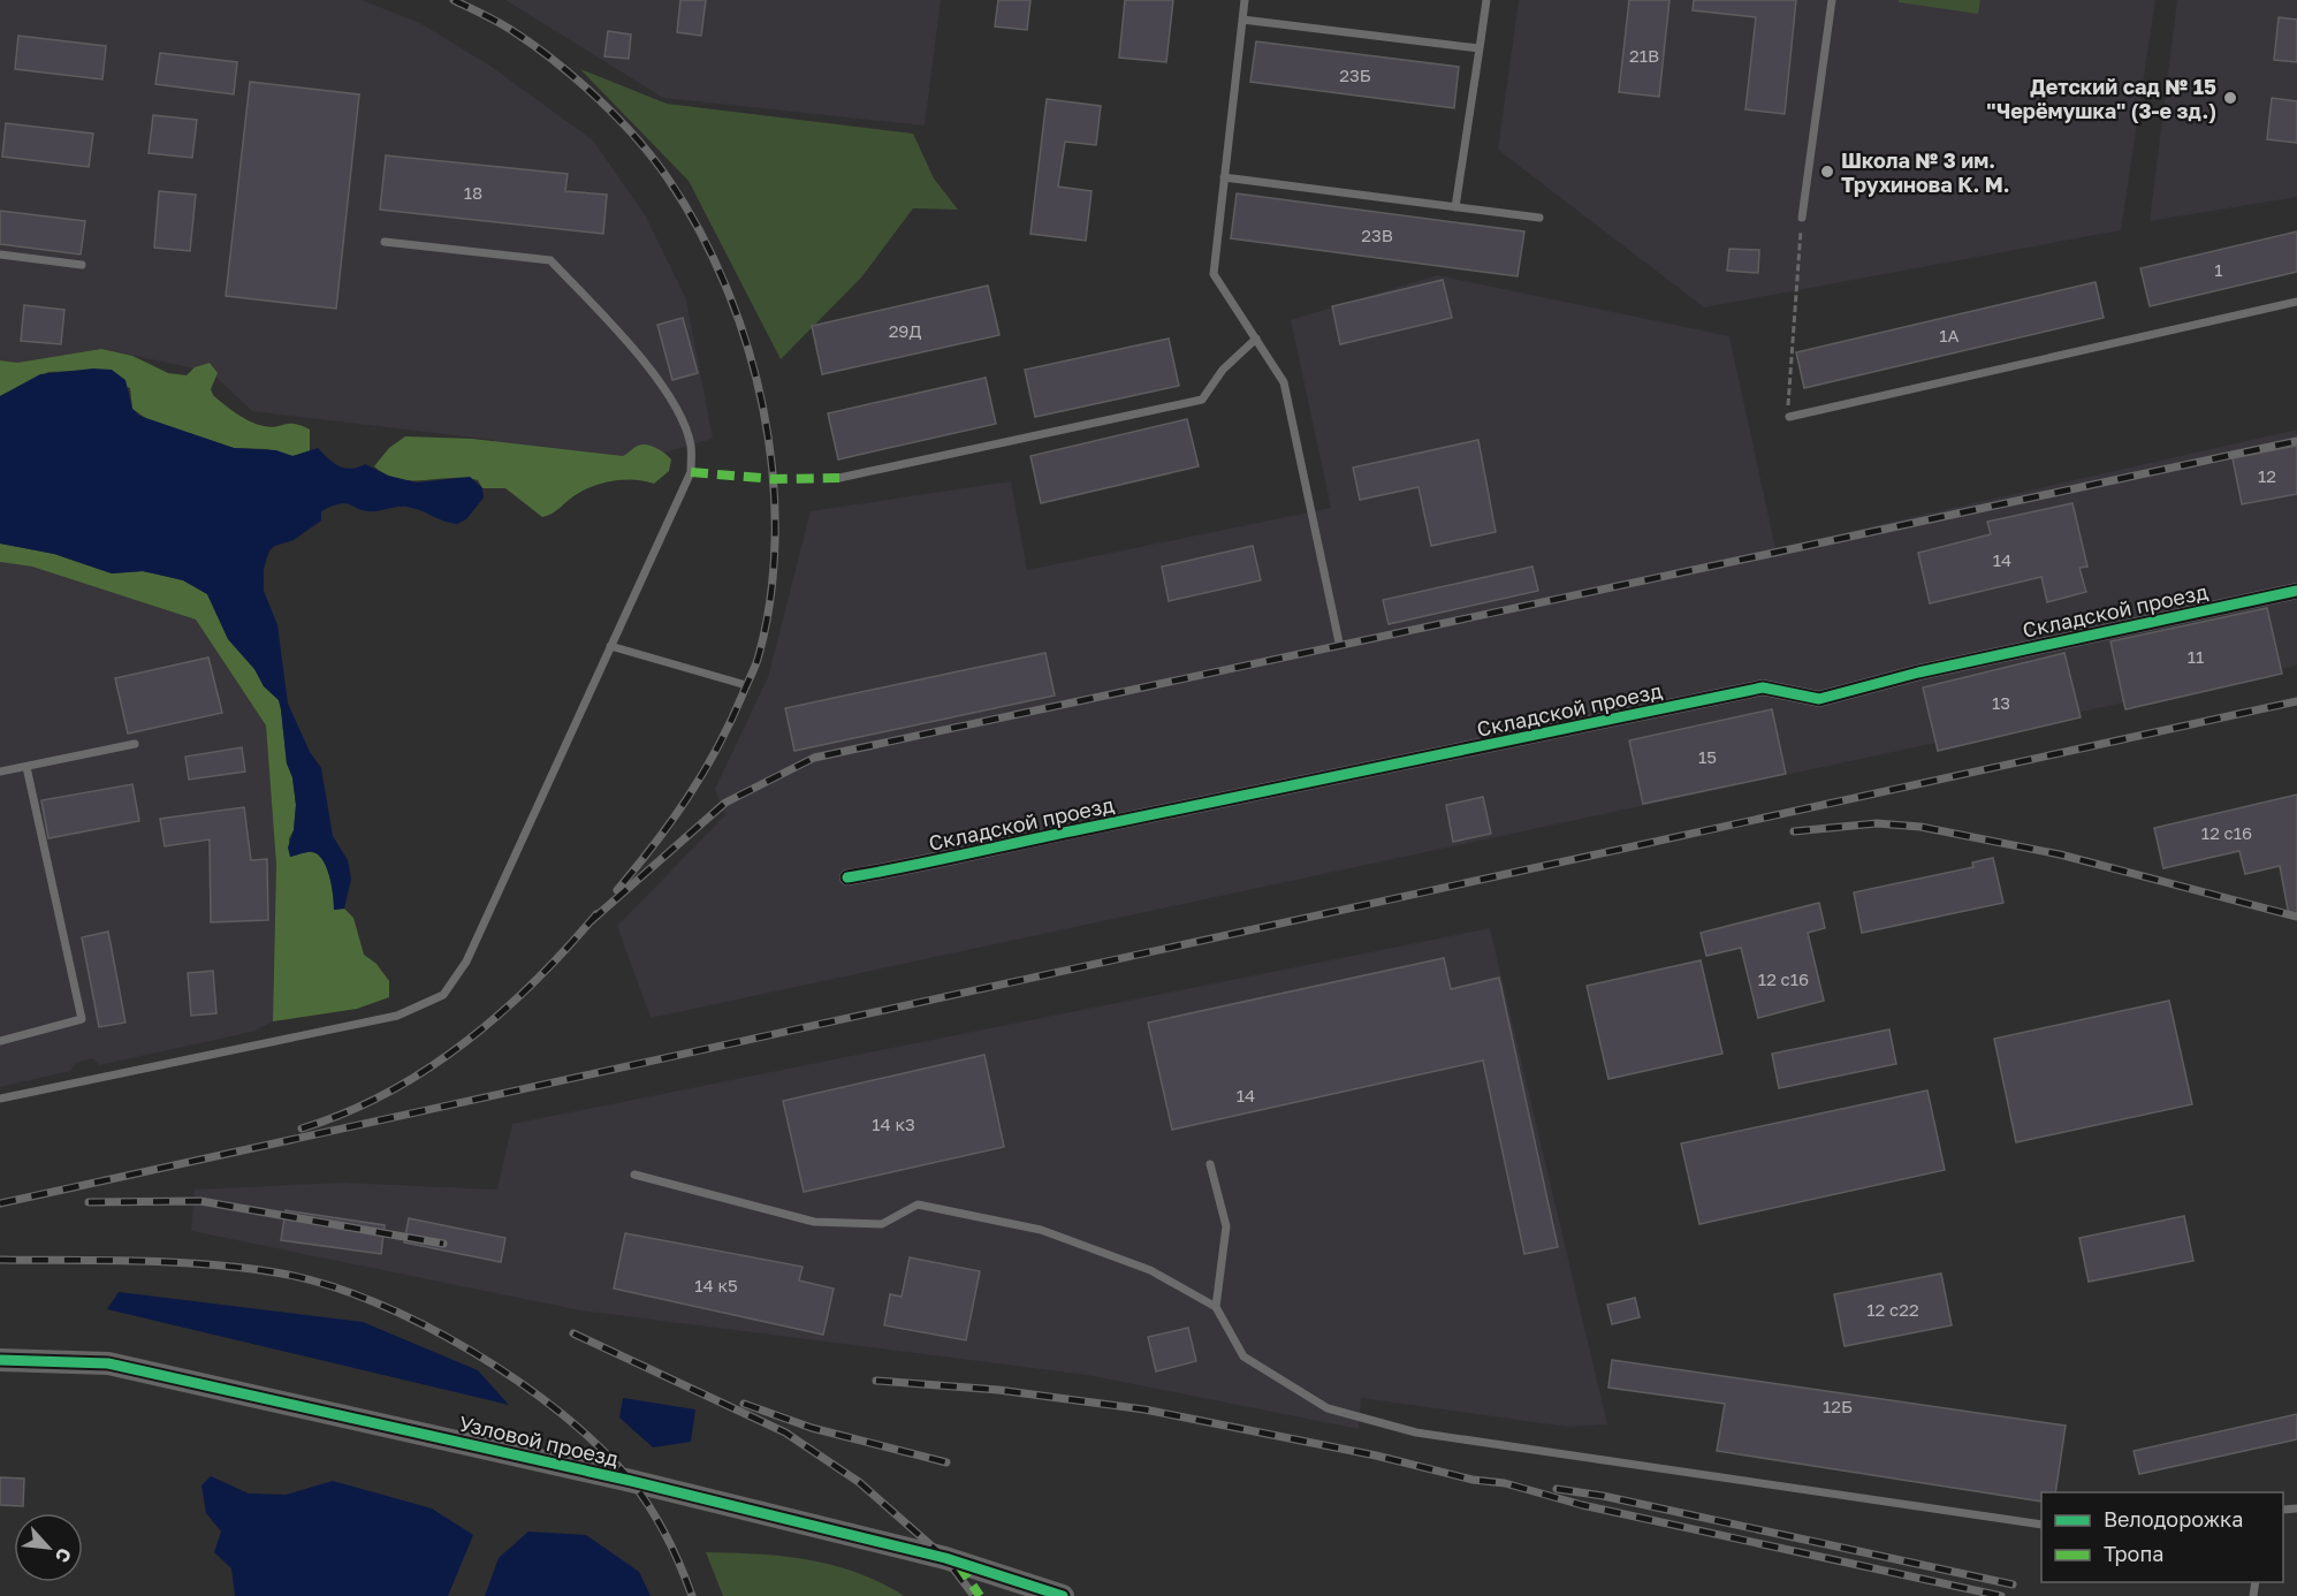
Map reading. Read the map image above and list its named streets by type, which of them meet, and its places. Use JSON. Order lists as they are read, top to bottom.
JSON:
{
  "streets": {
    "street": ["Складской проезд", "Узловой проезд"]
  },
  "places": ["Детский сад № 15 \"Черёмушка\" (3-е зд.)", "Школа № 3 им. Трухинова К. М."],
  "house_numbers": [
    "21В",
    "23Б",
    "18",
    "23В",
    "1",
    "29Д",
    "1А",
    "12",
    "14",
    "11",
    "13",
    "15",
    "12 с16",
    "12 с16",
    "14",
    "14 к3",
    "14 к5",
    "12 с22",
    "12Б"
  ],
  "legend": ["Велодорожка", "Тропа"],
  "north": "bottom right"
}
